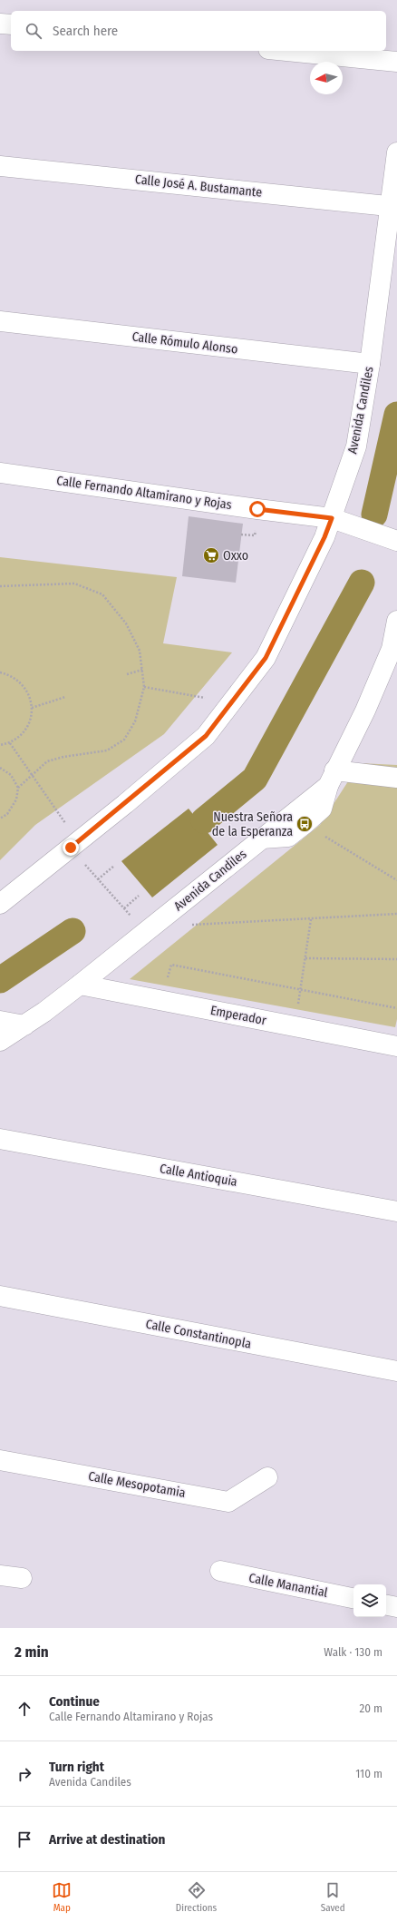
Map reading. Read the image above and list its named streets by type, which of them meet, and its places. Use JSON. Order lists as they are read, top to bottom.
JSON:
{
  "streets": {
    "street": [
      "Calle José A. Bustamante",
      "Calle Rómulo Alonso",
      "Avenida Candiles",
      "Calle Fernando Altamirano y Rojas",
      "Emperador",
      "Calle Antioquia",
      "Calle Constantinopla",
      "Calle Mesopotamia",
      "Calle Manantial"
    ]
  },
  "crossings": [
    ["Calle José A. Bustamante", "Avenida Candiles"],
    ["Calle Rómulo Alonso", "Avenida Candiles"],
    ["Avenida Candiles", "Calle Fernando Altamirano y Rojas"],
    ["Avenida Candiles", "Emperador"]
  ],
  "places": {
    "supermarket": ["Oxxo"],
    "bus stop": ["Nuestra Señora de la Esperanza"]
  },
  "north": "left",
  "page": {
    "search": "Search here",
    "heading": ["2 min", "Walk · 130 m"],
    "list": [
      ["Continue", "Calle Fernando Altamirano y Rojas", "20 m"],
      ["Turn right", "Avenida Candiles", "110 m"],
      "Arrive at destination"
    ],
    "nav": ["Map", "Directions", "Saved"]
  }
}
